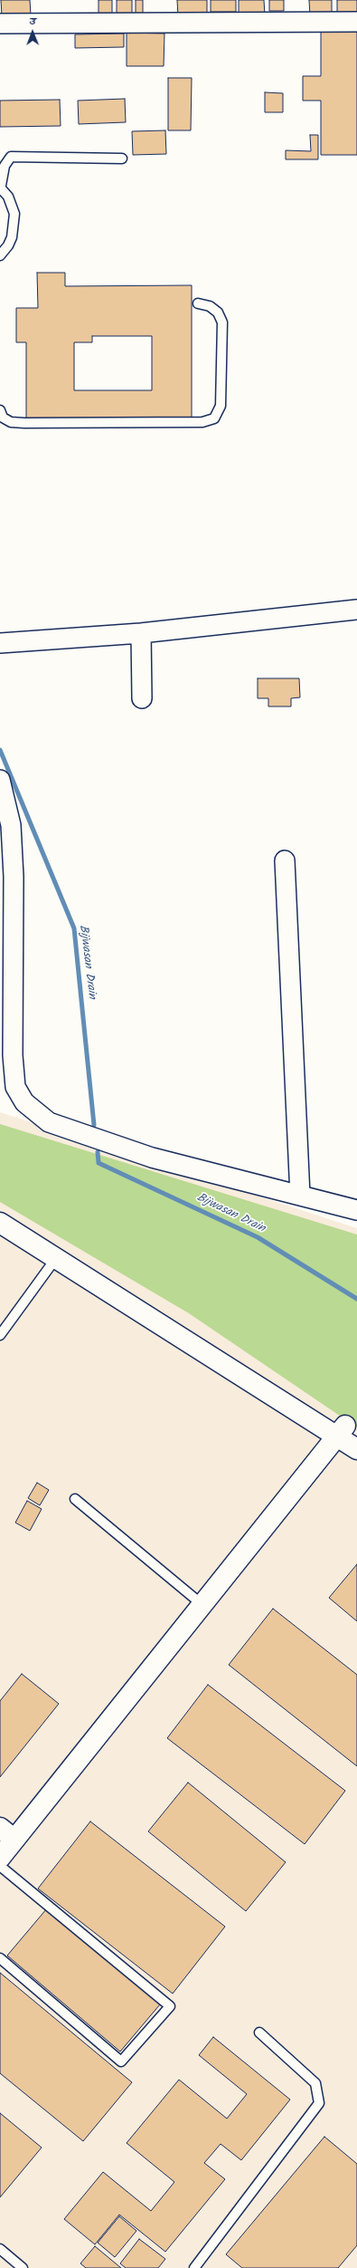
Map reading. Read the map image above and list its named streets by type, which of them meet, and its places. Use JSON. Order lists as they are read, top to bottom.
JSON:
{
  "water": ["Bijwasan Drain"],
  "north": "top"
}
